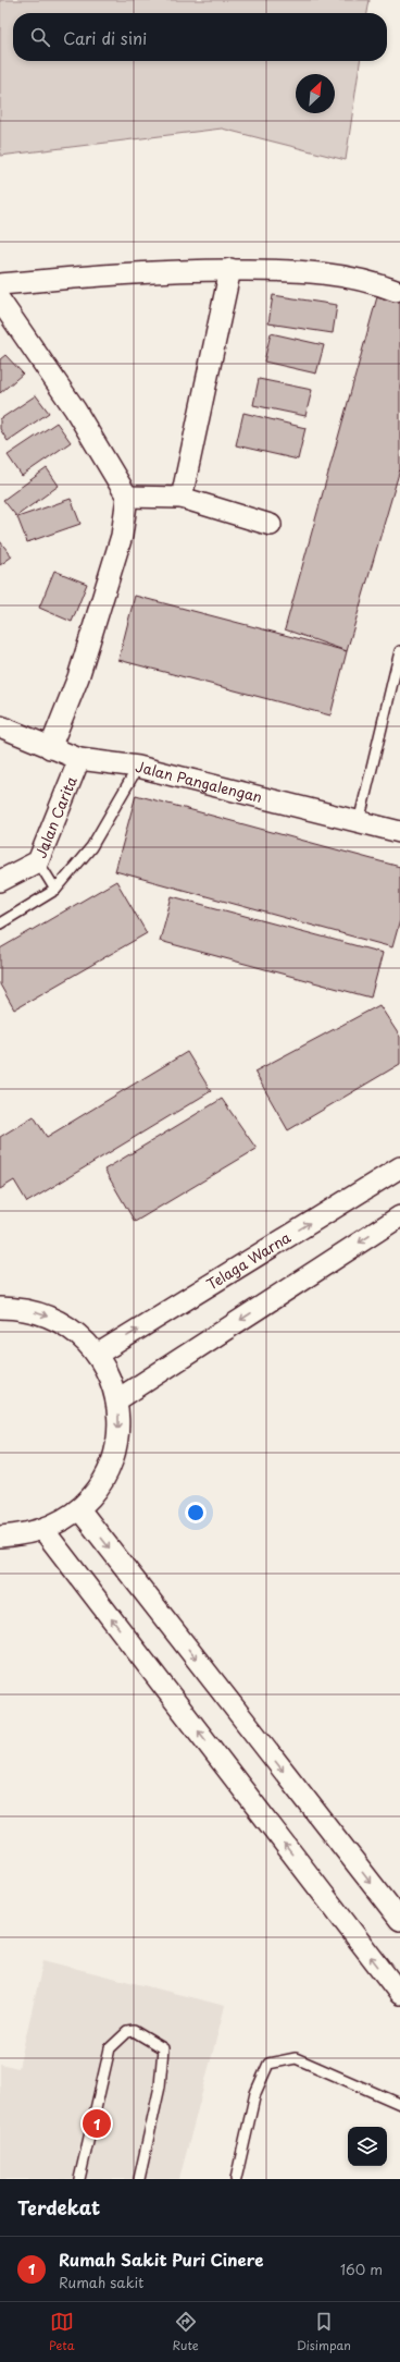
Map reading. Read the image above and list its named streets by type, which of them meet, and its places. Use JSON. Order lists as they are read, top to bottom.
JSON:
{
  "streets": {
    "street": ["Jalan Pangalengan", "Jalan Carita", "Telaga Warna"]
  },
  "crossings": [
    ["Jalan Pangalengan", "Jalan Carita"]
  ],
  "north": "top right",
  "page": {
    "search": "Cari di sini",
    "pins": "1",
    "heading": "Terdekat",
    "list": [
      {
        "mark": "1",
        "name": "Rumah Sakit Puri Cinere",
        "note": "Rumah sakit",
        "value": "160 m"
      }
    ],
    "nav": ["Peta", "Rute", "Disimpan"]
  }
}
